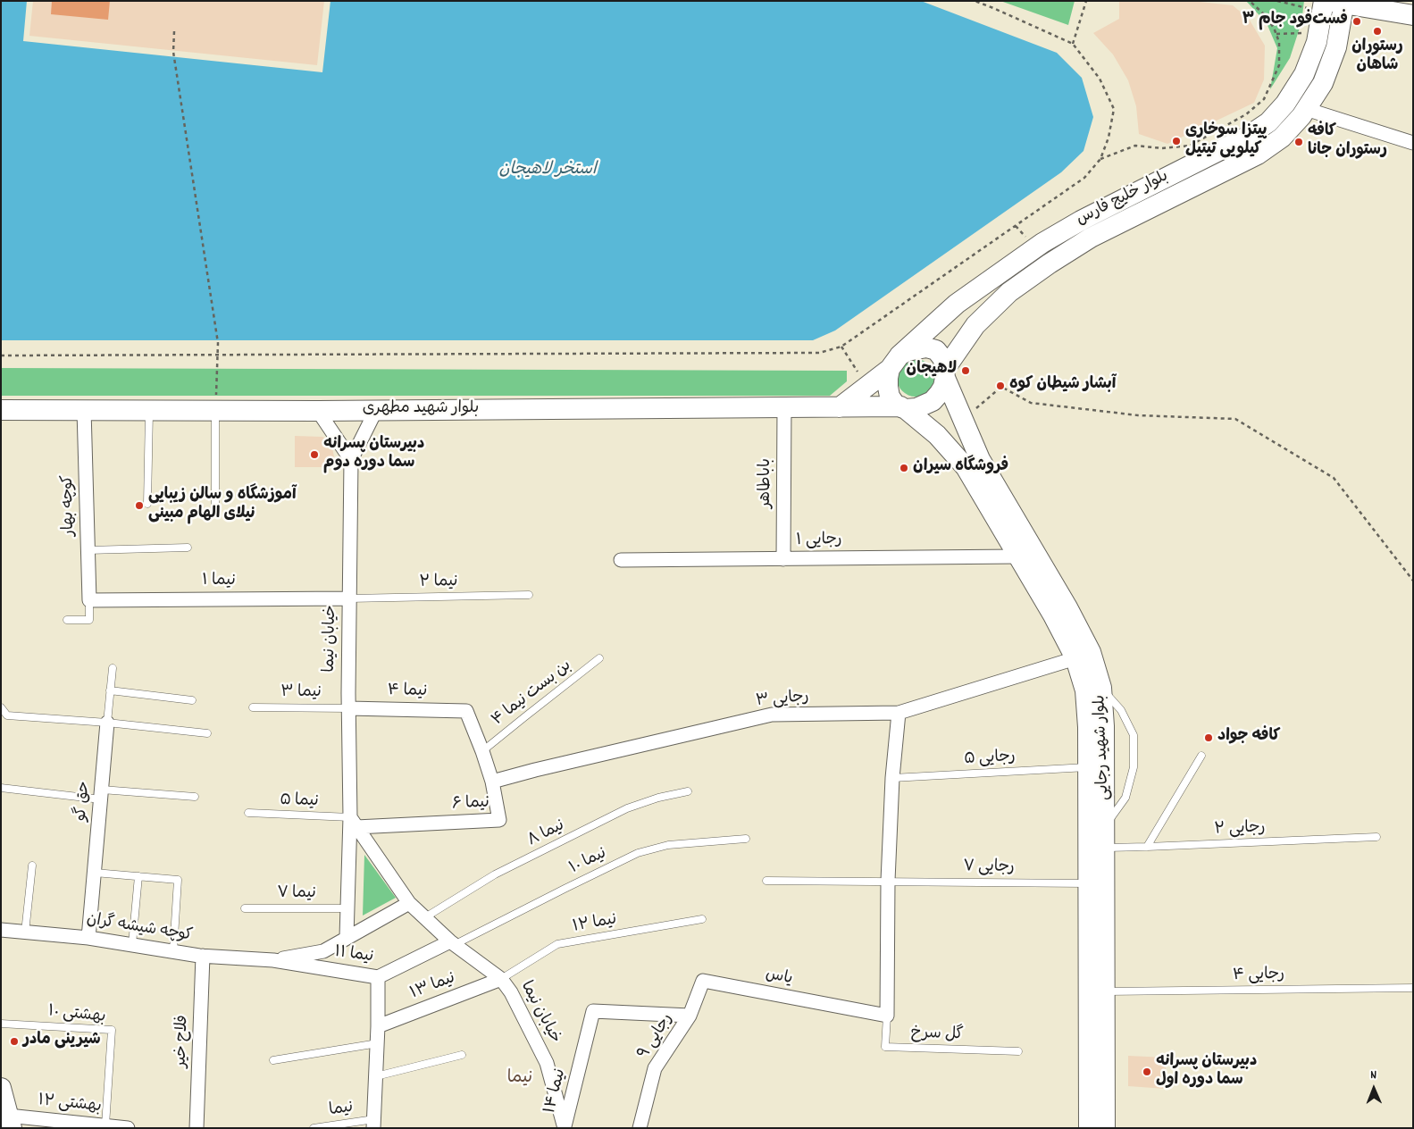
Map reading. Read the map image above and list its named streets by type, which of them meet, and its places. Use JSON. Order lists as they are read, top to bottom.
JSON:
{
  "streets": {
    "main road": ["بلوار خلیج فارس", "بلوار شهید مطهری", "بلوار شهید رجایی"],
    "street": [
      "باباطاهر",
      "کوچه بهار",
      "رجایی ۱",
      "نیما ۱",
      "خیابان نیما",
      "نیما ۴",
      "رجایی ۳",
      "حق گو",
      "نیما ۶",
      "کوچه شیشه گران",
      "نیما ۱۱",
      "یاس",
      "نیما ۱۳",
      "رجایی ۹",
      "فلاح خیر",
      "نیما ۱۴",
      "بهشتی ۱۲"
    ],
    "lane": [
      "نیما ۲",
      "نیما ۳",
      "بن بست نیما ۴",
      "رجایی ۵",
      "نیما ۵",
      "رجایی ۲",
      "نیما ۸",
      "نیما ۱۰",
      "رجایی ۷",
      "نیما ۷",
      "نیما ۱۲",
      "رجایی ۴",
      "بهشتی ۱۰",
      "گل سرخ",
      "نیما"
    ]
  },
  "crossings": [
    ["بلوار خلیج فارس", "بلوار شهید مطهری"],
    ["بلوار خلیج فارس", "بلوار شهید رجایی"],
    ["بلوار شهید مطهری", "باباطاهر"],
    ["بلوار شهید مطهری", "کوچه بهار"],
    ["بلوار شهید مطهری", "خیابان نیما"],
    ["بلوار شهید مطهری", "بلوار شهید رجایی"],
    ["باباطاهر", "رجایی ۱"],
    ["کوچه بهار", "نیما ۱"],
    ["رجایی ۱", "بلوار شهید رجایی"],
    ["نیما ۱", "نیما ۲"],
    ["نیما ۱", "خیابان نیما"],
    ["نیما ۲", "خیابان نیما"],
    ["خیابان نیما", "نیما ۴"],
    ["خیابان نیما", "نیما ۳"],
    ["خیابان نیما", "نیما ۵"],
    ["خیابان نیما", "نیما ۶"],
    ["خیابان نیما", "نیما ۸"],
    ["خیابان نیما", "نیما ۱۰"],
    ["خیابان نیما", "نیما ۷"],
    ["خیابان نیما", "نیما ۱۲"],
    ["خیابان نیما", "نیما ۱۱"],
    ["خیابان نیما", "نیما ۱۳"],
    ["خیابان نیما", "نیما ۱۴"],
    ["نیما ۴", "نیما ۳"],
    ["نیما ۴", "نیما ۶"],
    ["بن بست نیما ۴", "نیما ۶"],
    ["رجایی ۳", "بلوار شهید رجایی"],
    ["رجایی ۳", "نیما ۶"],
    ["بلوار شهید رجایی", "رجایی ۵"],
    ["بلوار شهید رجایی", "رجایی ۲"],
    ["بلوار شهید رجایی", "رجایی ۷"],
    ["بلوار شهید رجایی", "رجایی ۴"],
    ["حق گو", "کوچه شیشه گران"],
    ["نیما ۵", "نیما ۶"],
    ["نیما ۱۰", "نیما ۱۱"],
    ["نیما ۱۲", "نیما ۱۳"],
    ["کوچه شیشه گران", "نیما ۱۱"],
    ["کوچه شیشه گران", "فلاح خیر"],
    ["یاس", "گل سرخ"],
    ["یاس", "رجایی ۹"],
    ["یاس", "نیما ۱۴"],
    ["بهشتی ۱۰", "بهشتی ۱۲"],
    ["رجایی ۹", "نیما ۱۴"]
  ],
  "districts": ["نیما"],
  "water": ["استخر لاهیجان"],
  "places": [
    "فست‌فود جام ۳",
    "رستوران‌ شاهان",
    "پیتزا سوخاری کیلویی تیتیل",
    "کافه رستوران جانا",
    "لاهيجان",
    "آبشار شیطان کوه",
    "دبیرستان پسرانه سما دوره دوم",
    "فروشگاه سیران",
    "آموزشگاه و سالن زیبایی نیلای الهام مبینی",
    "کافه جواد",
    "شیرینی مادر",
    "دبیرستان پسرانه سما دوره اول"
  ],
  "north": "top"
}
